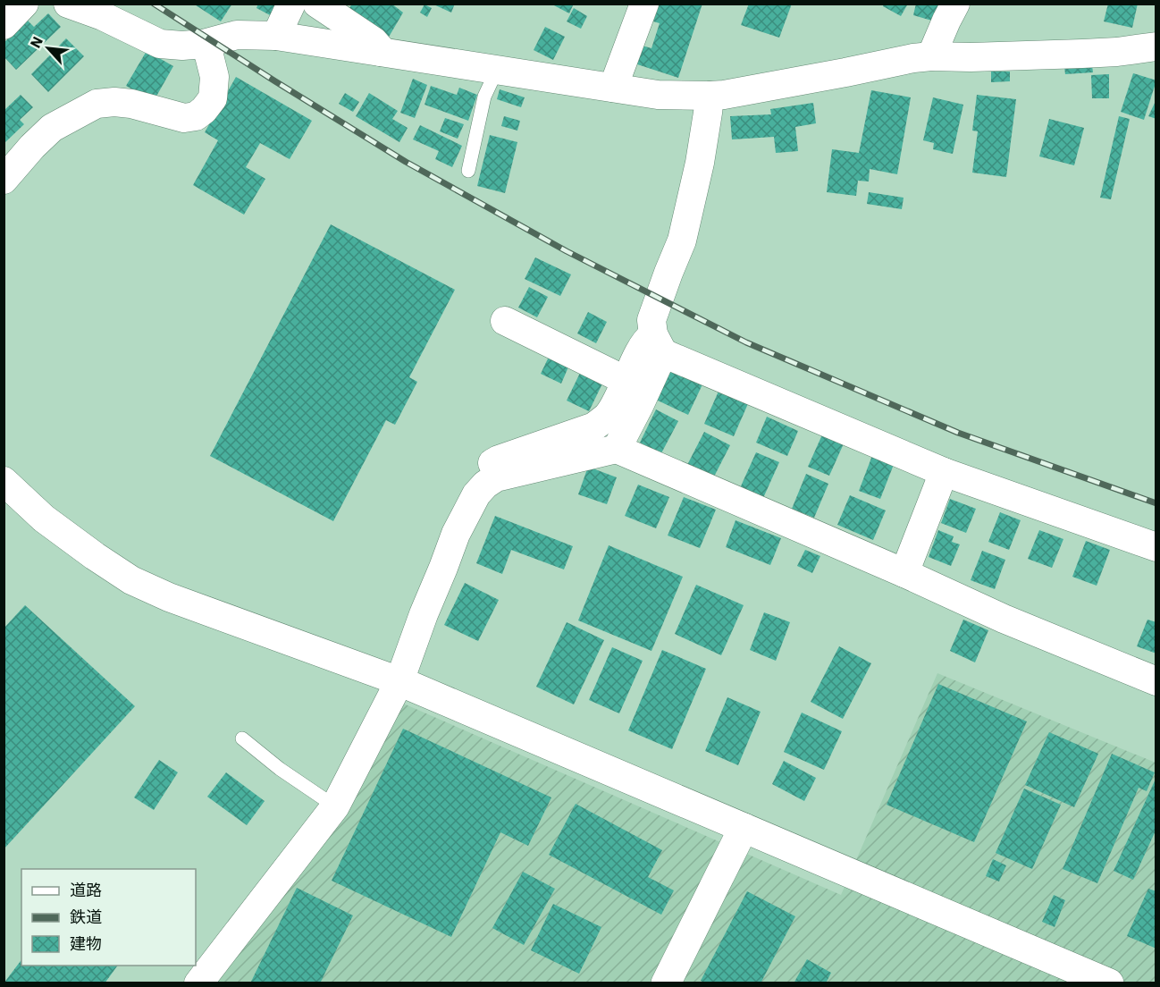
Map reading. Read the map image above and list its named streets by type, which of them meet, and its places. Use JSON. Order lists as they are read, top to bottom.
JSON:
{
  "legend": ["道路", "鉄道", "建物"],
  "north": "top left"
}
